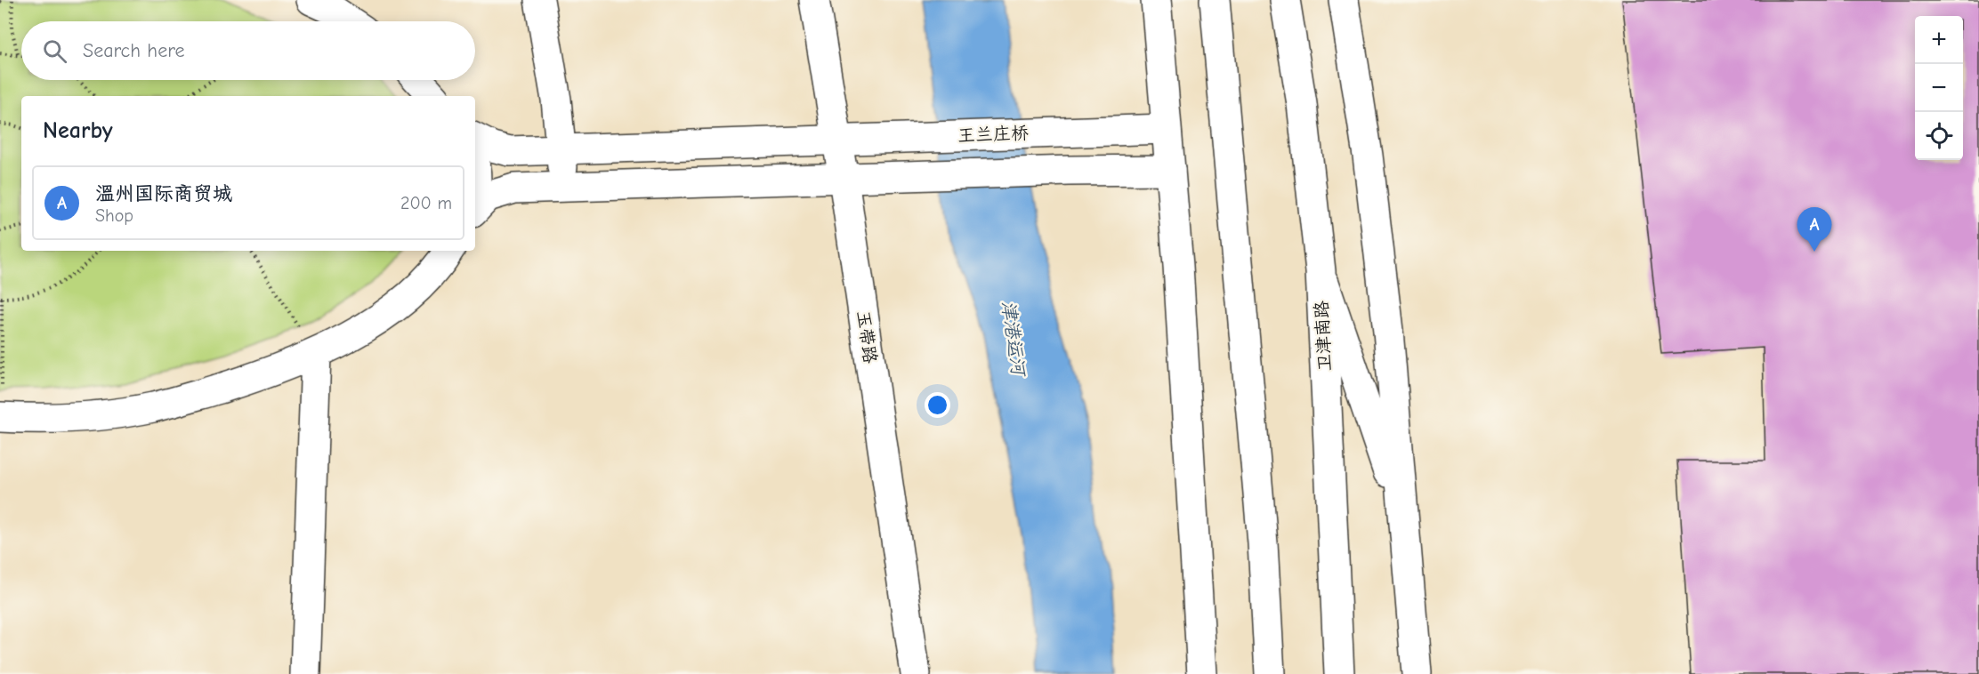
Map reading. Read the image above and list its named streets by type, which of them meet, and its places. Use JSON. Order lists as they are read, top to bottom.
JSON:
{
  "streets": {
    "main road": ["王兰庄桥", "卫津南路", "玉带路"]
  },
  "crossings": [
    ["王兰庄桥", "玉带路"]
  ],
  "water": ["津港运河"],
  "page": {
    "map_buttons": ["+", "−"],
    "search": "Search here",
    "heading": "Nearby",
    "list": [
      {
        "mark": "A",
        "name": "温州国际商贸城",
        "note": "Shop",
        "value": "200 m"
      }
    ],
    "pins": "A"
  }
}
